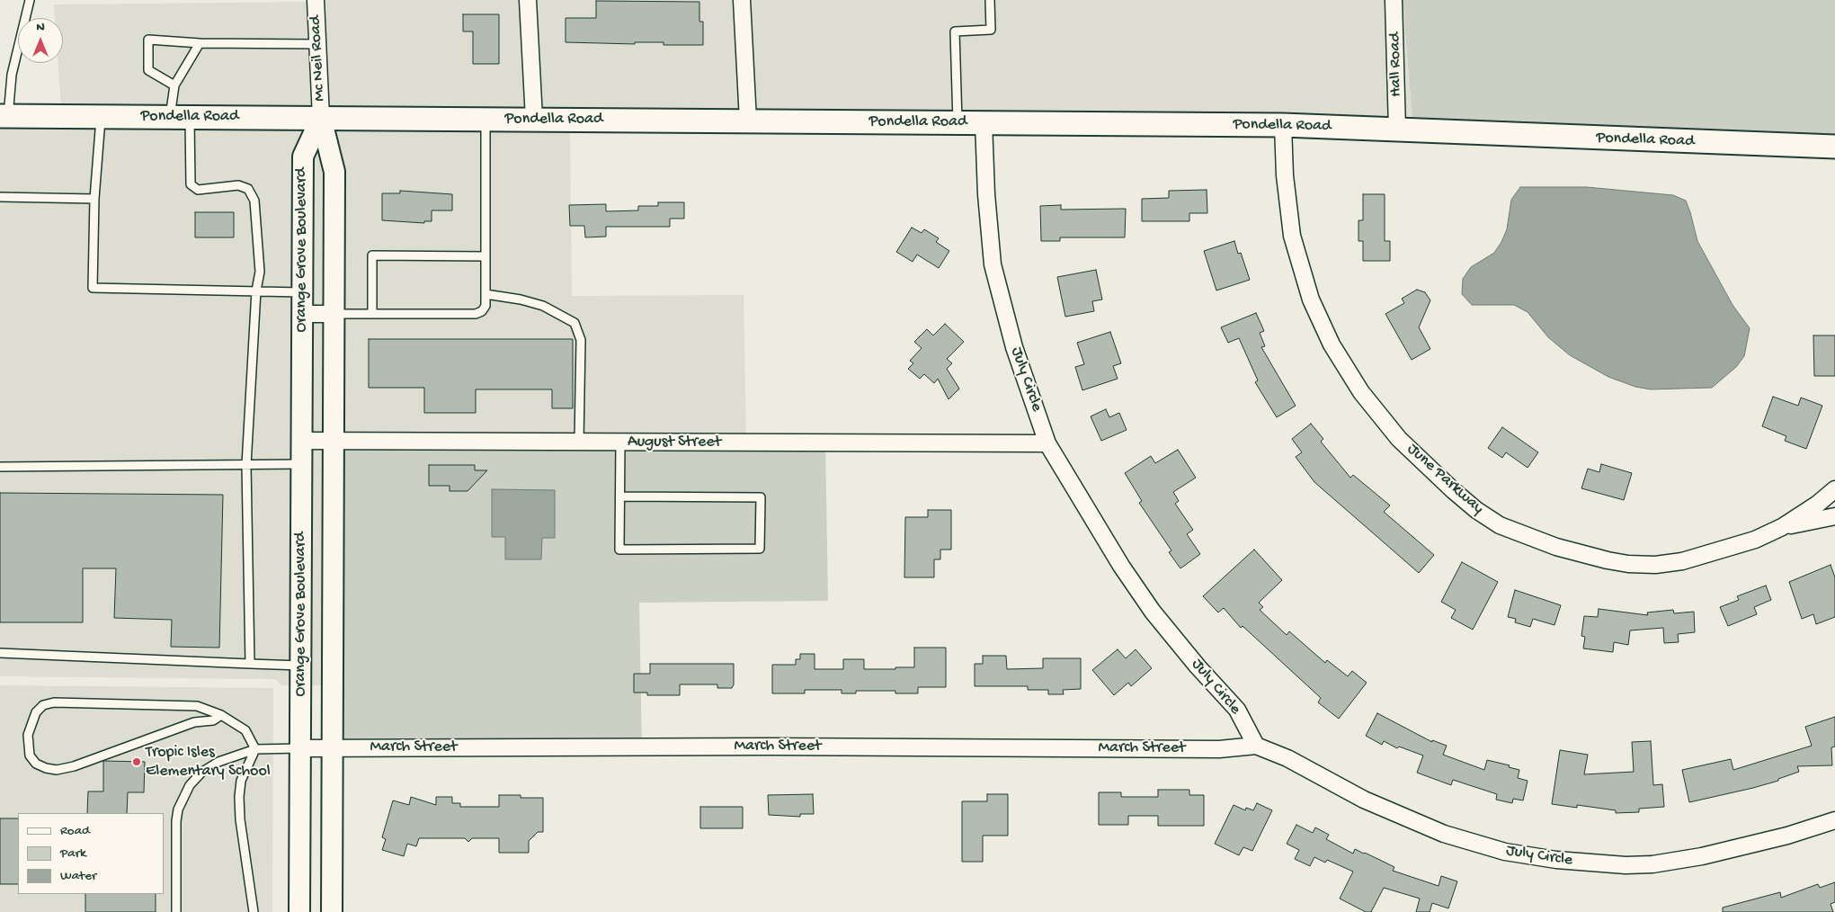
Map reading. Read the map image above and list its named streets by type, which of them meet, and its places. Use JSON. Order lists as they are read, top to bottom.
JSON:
{
  "streets": {
    "main road": ["Pondella Road"],
    "street": [
      "Mc Neil Road",
      "Hall Road",
      "Orange Grove Boulevard",
      "July Circle",
      "August Street",
      "June Parkway",
      "March Street"
    ]
  },
  "crossings": [
    ["Mc Neil Road", "Pondella Road"],
    ["Mc Neil Road", "Orange Grove Boulevard"],
    ["Hall Road", "Pondella Road"],
    ["Pondella Road", "Orange Grove Boulevard"],
    ["Pondella Road", "July Circle"],
    ["Pondella Road", "June Parkway"],
    ["Orange Grove Boulevard", "August Street"],
    ["Orange Grove Boulevard", "March Street"],
    ["July Circle", "August Street"],
    ["July Circle", "March Street"]
  ],
  "places": ["Tropic Isles Elementary School"],
  "legend": ["Road", "Park", "Water"],
  "north": "top"
}
